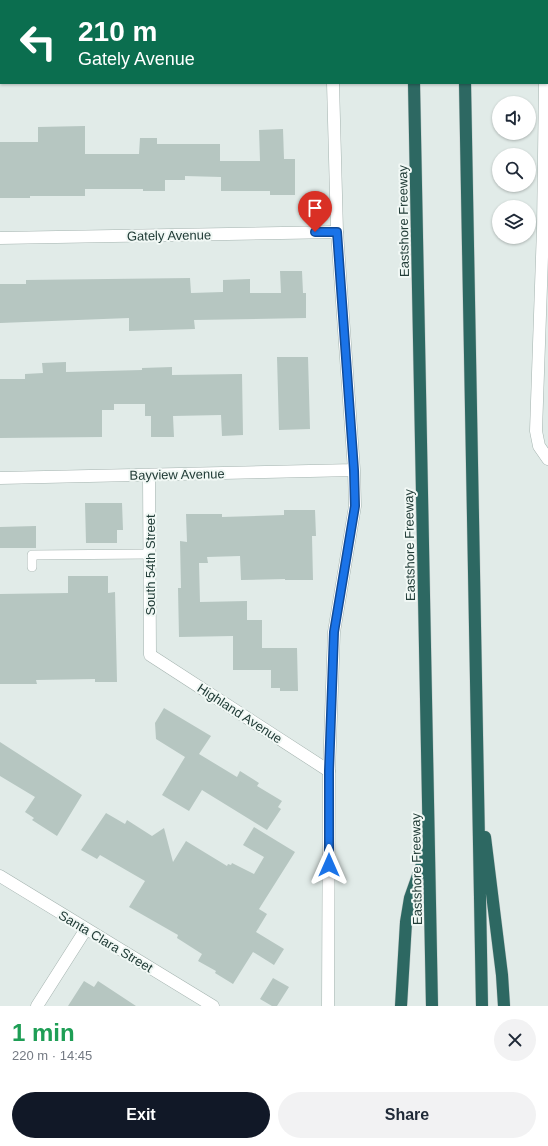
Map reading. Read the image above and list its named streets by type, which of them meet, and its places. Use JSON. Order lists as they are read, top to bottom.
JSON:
{
  "streets": {
    "highway": ["Eastshore Freeway"],
    "street": [
      "Gately Avenue",
      "Bayview Avenue",
      "South 54th Street",
      "Highland Avenue",
      "Santa Clara Street"
    ]
  },
  "crossings": [
    ["Bayview Avenue", "South 54th Street"],
    ["South 54th Street", "Highland Avenue"]
  ],
  "page": {
    "turn": ["210 m", "Gately Avenue"],
    "heading": ["1 min", "220 m · 14:45"],
    "buttons": ["Exit", "Share"]
  }
}
